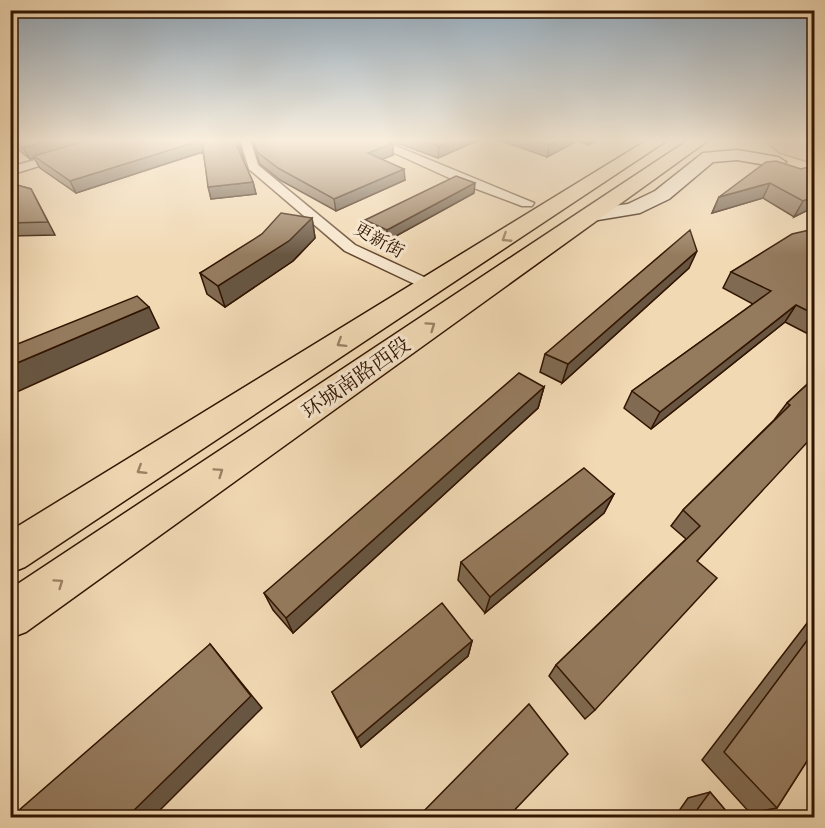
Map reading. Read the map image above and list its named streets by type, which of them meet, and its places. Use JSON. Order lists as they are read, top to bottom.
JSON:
{
  "streets": {
    "main road": ["环城南路西段"],
    "street": ["更新街"]
  },
  "crossings": [
    ["更新街", "环城南路西段"]
  ]
}
